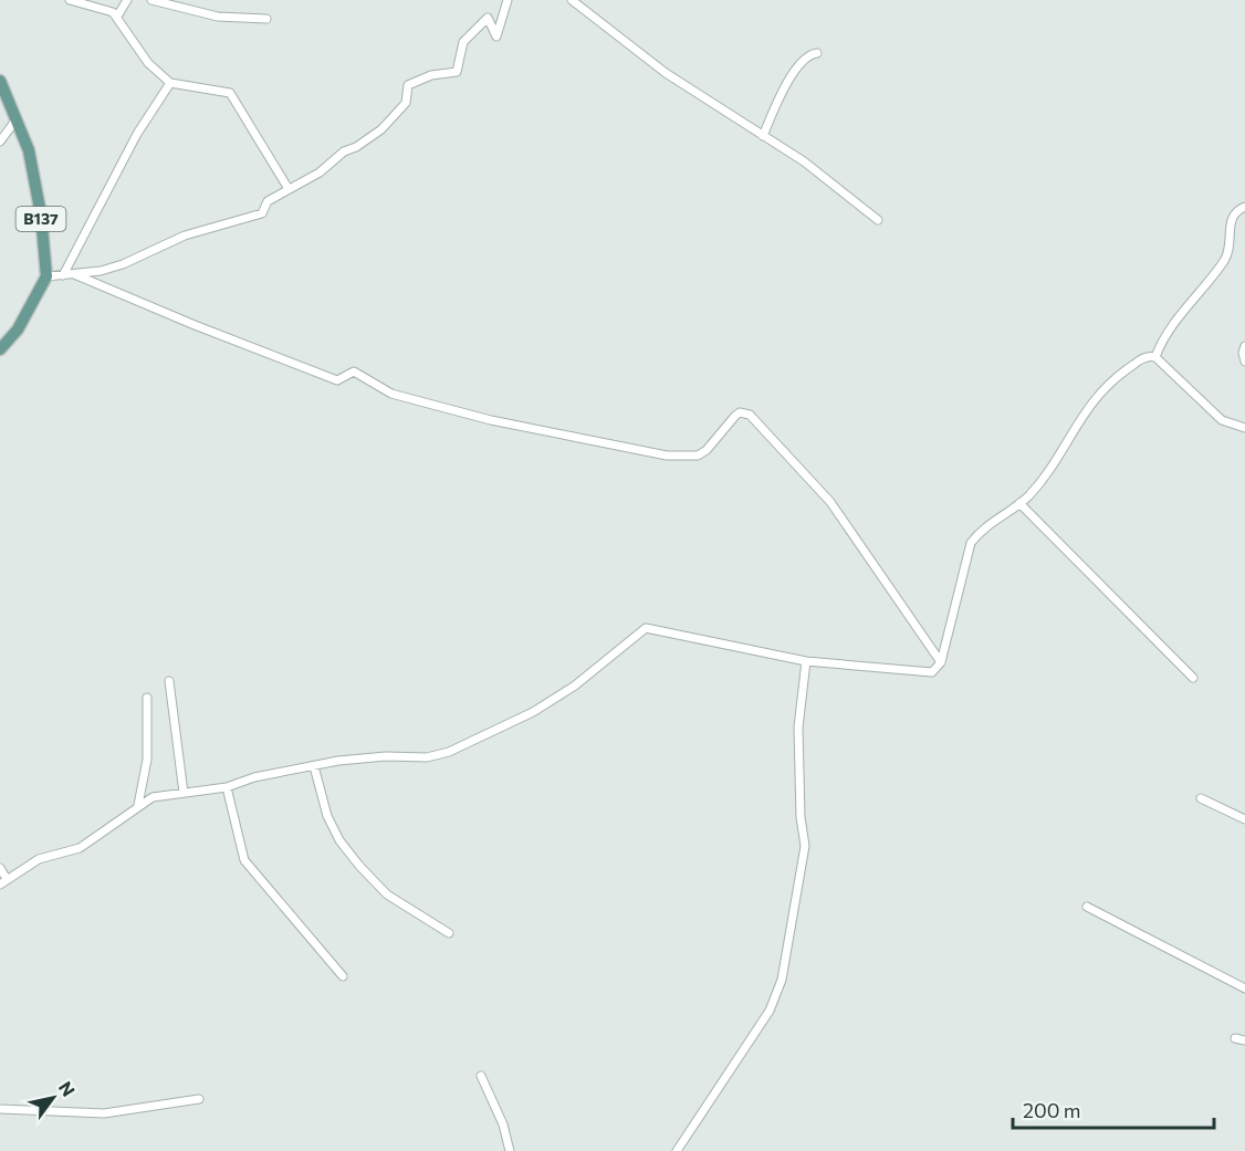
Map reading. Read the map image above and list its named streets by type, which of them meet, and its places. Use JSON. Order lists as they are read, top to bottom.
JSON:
{
  "streets": {
    "main road": ["B137"]
  },
  "scale_bar": "200 m",
  "north": "top right"
}
